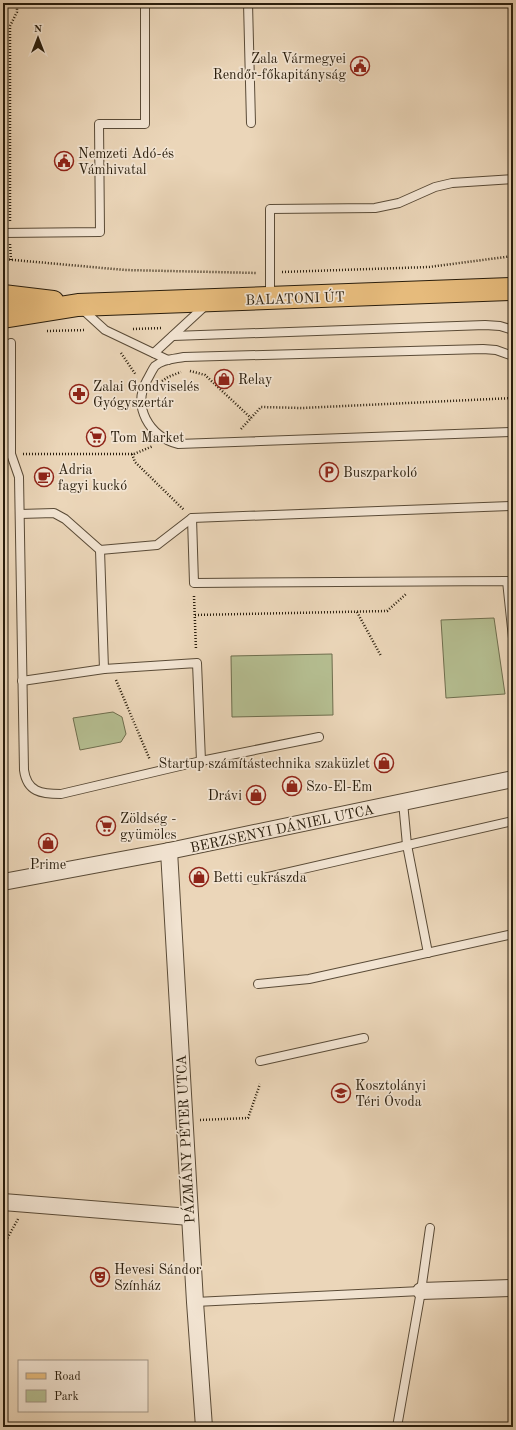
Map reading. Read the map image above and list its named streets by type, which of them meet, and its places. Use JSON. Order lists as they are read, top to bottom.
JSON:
{
  "streets": {
    "main road": ["BALATONI ÚT"],
    "street": ["BERZSENYI DÁNIEL UTCA", "PÁZMÁNY PÉTER UTCA"]
  },
  "crossings": [
    ["BERZSENYI DÁNIEL UTCA", "PÁZMÁNY PÉTER UTCA"]
  ],
  "places": {
    "public building": ["Zala Vármegyei Rendőr-főkapitányság", "Nemzeti Adó-és Vámhivatal"],
    "shop": [
      "Relay",
      "Startup számítástechnika szaküzlet",
      "Szo-El-Em",
      "Drávi",
      "Prime",
      "Betti cukrászda"
    ],
    "pharmacy": ["Zalai Gondviselés Gyógyszertár"],
    "supermarket": ["Tom Market", "Zöldség - gyümölcs"],
    "parking": ["Buszparkoló"],
    "cafe": ["Adria fagyi kuckó"],
    "school or university": ["Kosztolányi Téri Óvoda"],
    "theatre": ["Hevesi Sándor Színház"]
  },
  "legend": ["Road", "Park"],
  "north": "top"
}
